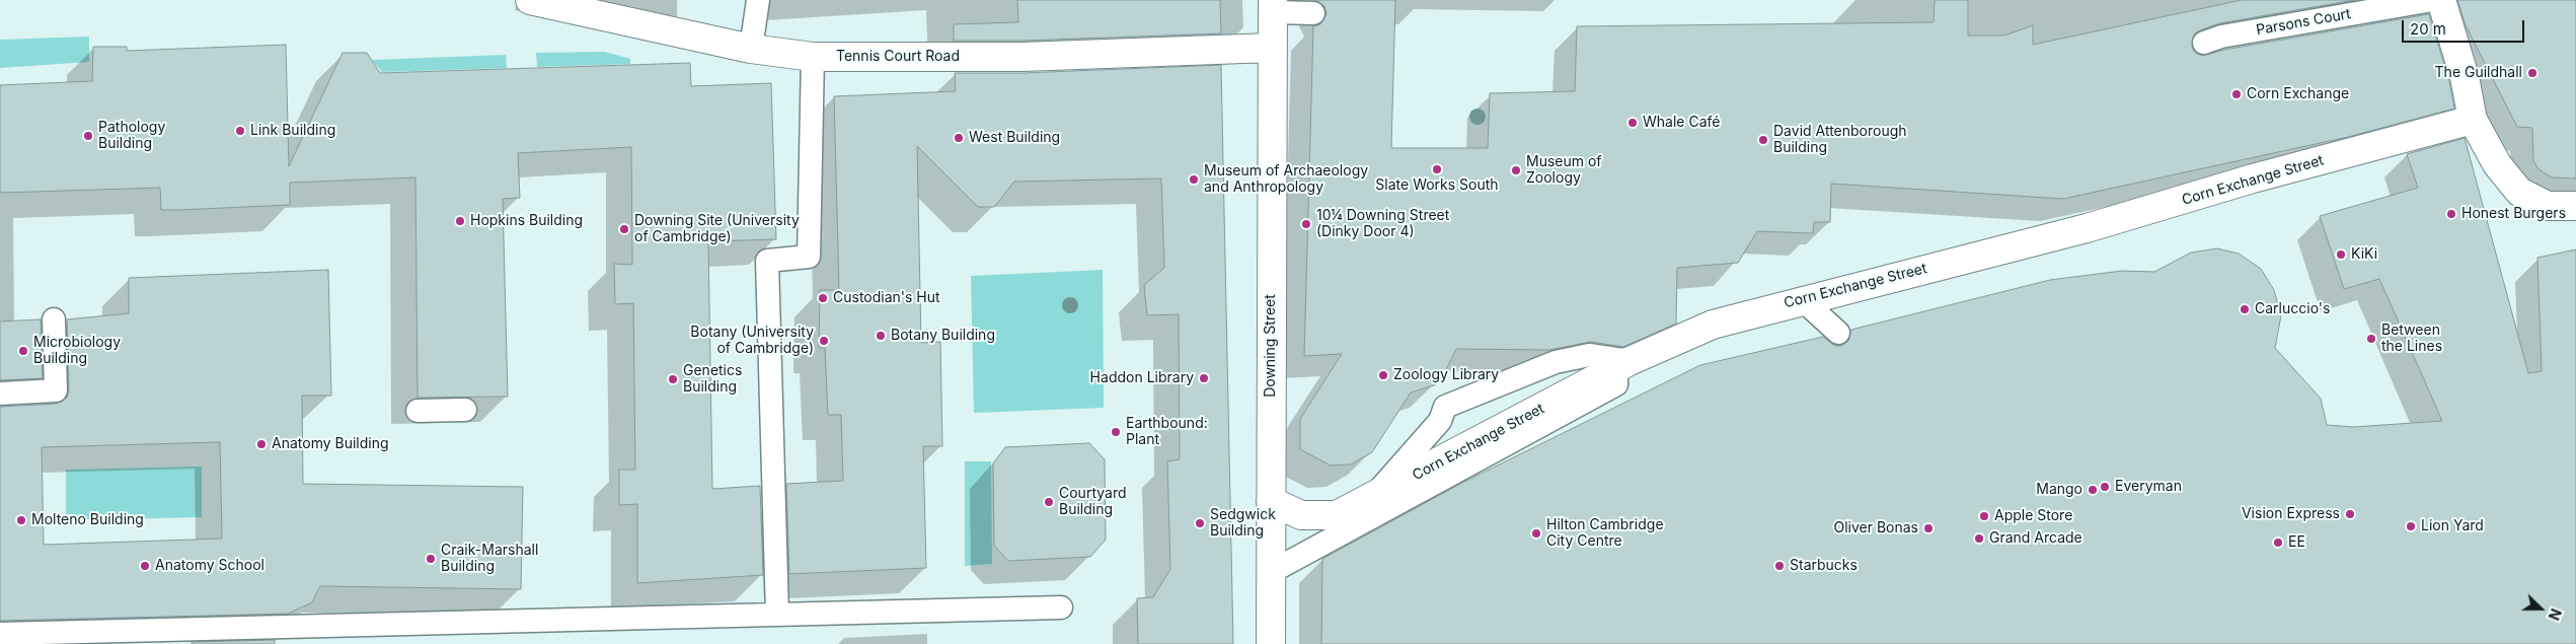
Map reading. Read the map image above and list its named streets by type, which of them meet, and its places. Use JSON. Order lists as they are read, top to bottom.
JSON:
{
  "streets": {
    "street": ["Tennis Court Road", "Corn Exchange Street", "Downing Street"],
    "lane": ["Parsons Court"]
  },
  "crossings": [
    ["Tennis Court Road", "Downing Street"],
    ["Corn Exchange Street", "Downing Street"]
  ],
  "places": [
    "The Guildhall",
    "Corn Exchange",
    "Whale Café",
    "Link Building",
    "Pathology Building",
    "West Building",
    "David Attenborough Building",
    "Slate Works South",
    "Museum of Zoology",
    "Museum of Archaeology and Anthropology",
    "Honest Burgers",
    "Hopkins Building",
    "10¼ Downing Street (Dinky Door 4)",
    "Downing Site (University of Cambridge)",
    "KiKi",
    "Custodian's Hut",
    "Carluccio's",
    "Botany Building",
    "Between the Lines",
    "Botany (University of Cambridge)",
    "Microbiology Building",
    "Zoology Library",
    "Haddon Library",
    "Genetics Building",
    "Earthbound: Plant",
    "Anatomy Building",
    "Everyman",
    "Mango",
    "Courtyard Building",
    "Vision Express",
    "Apple Store",
    "Molteno Building",
    "Sedgwick Building",
    "Lion Yard",
    "Oliver Bonas",
    "Hilton Cambridge City Centre",
    "Grand Arcade",
    "EE",
    "Craik-Marshall Building",
    "Anatomy School",
    "Starbucks"
  ],
  "scale_bar": "20 m",
  "north": "right"
}
